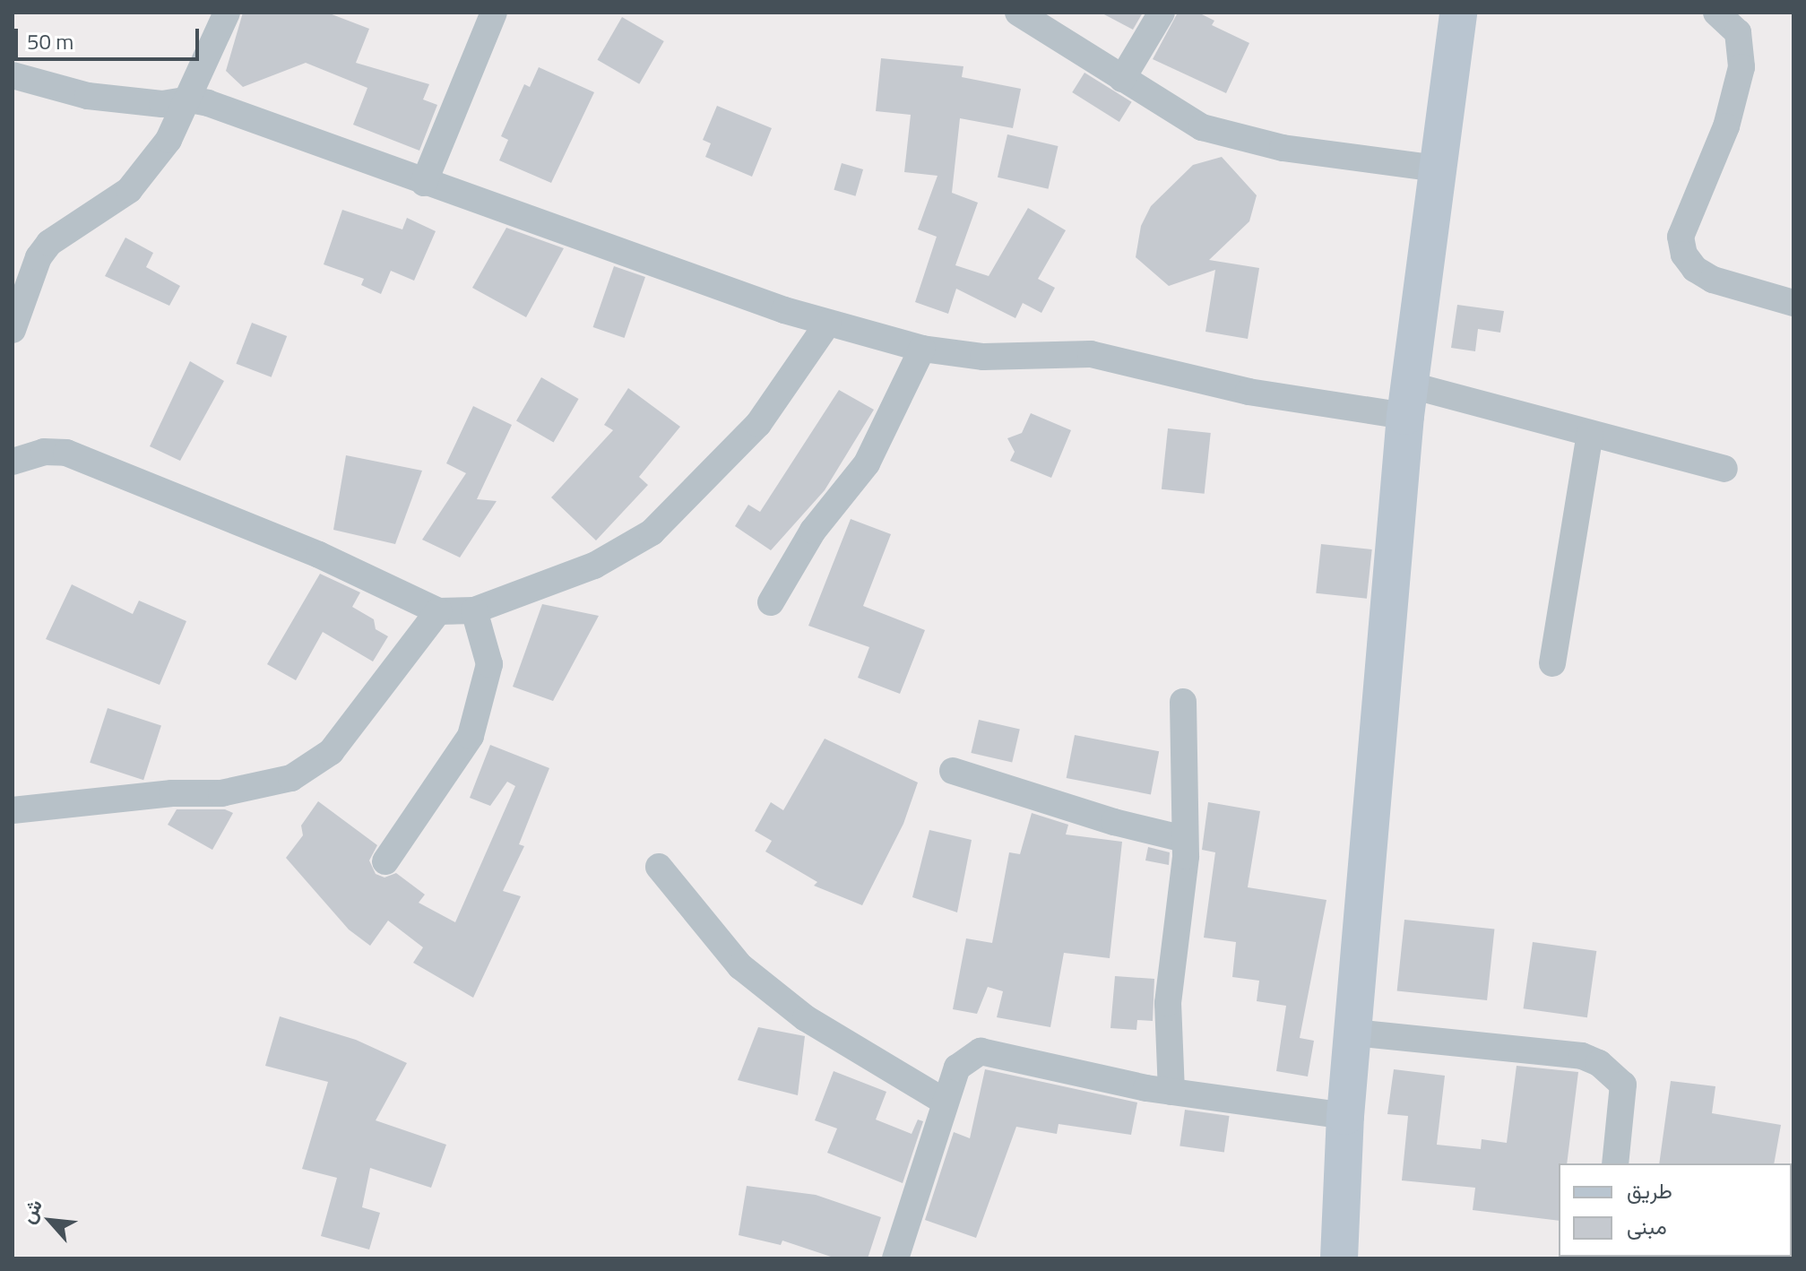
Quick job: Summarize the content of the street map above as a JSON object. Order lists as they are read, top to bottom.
{
  "legend": ["طريق", "مبنى"],
  "scale_bar": "50 m",
  "north": "top left"
}
